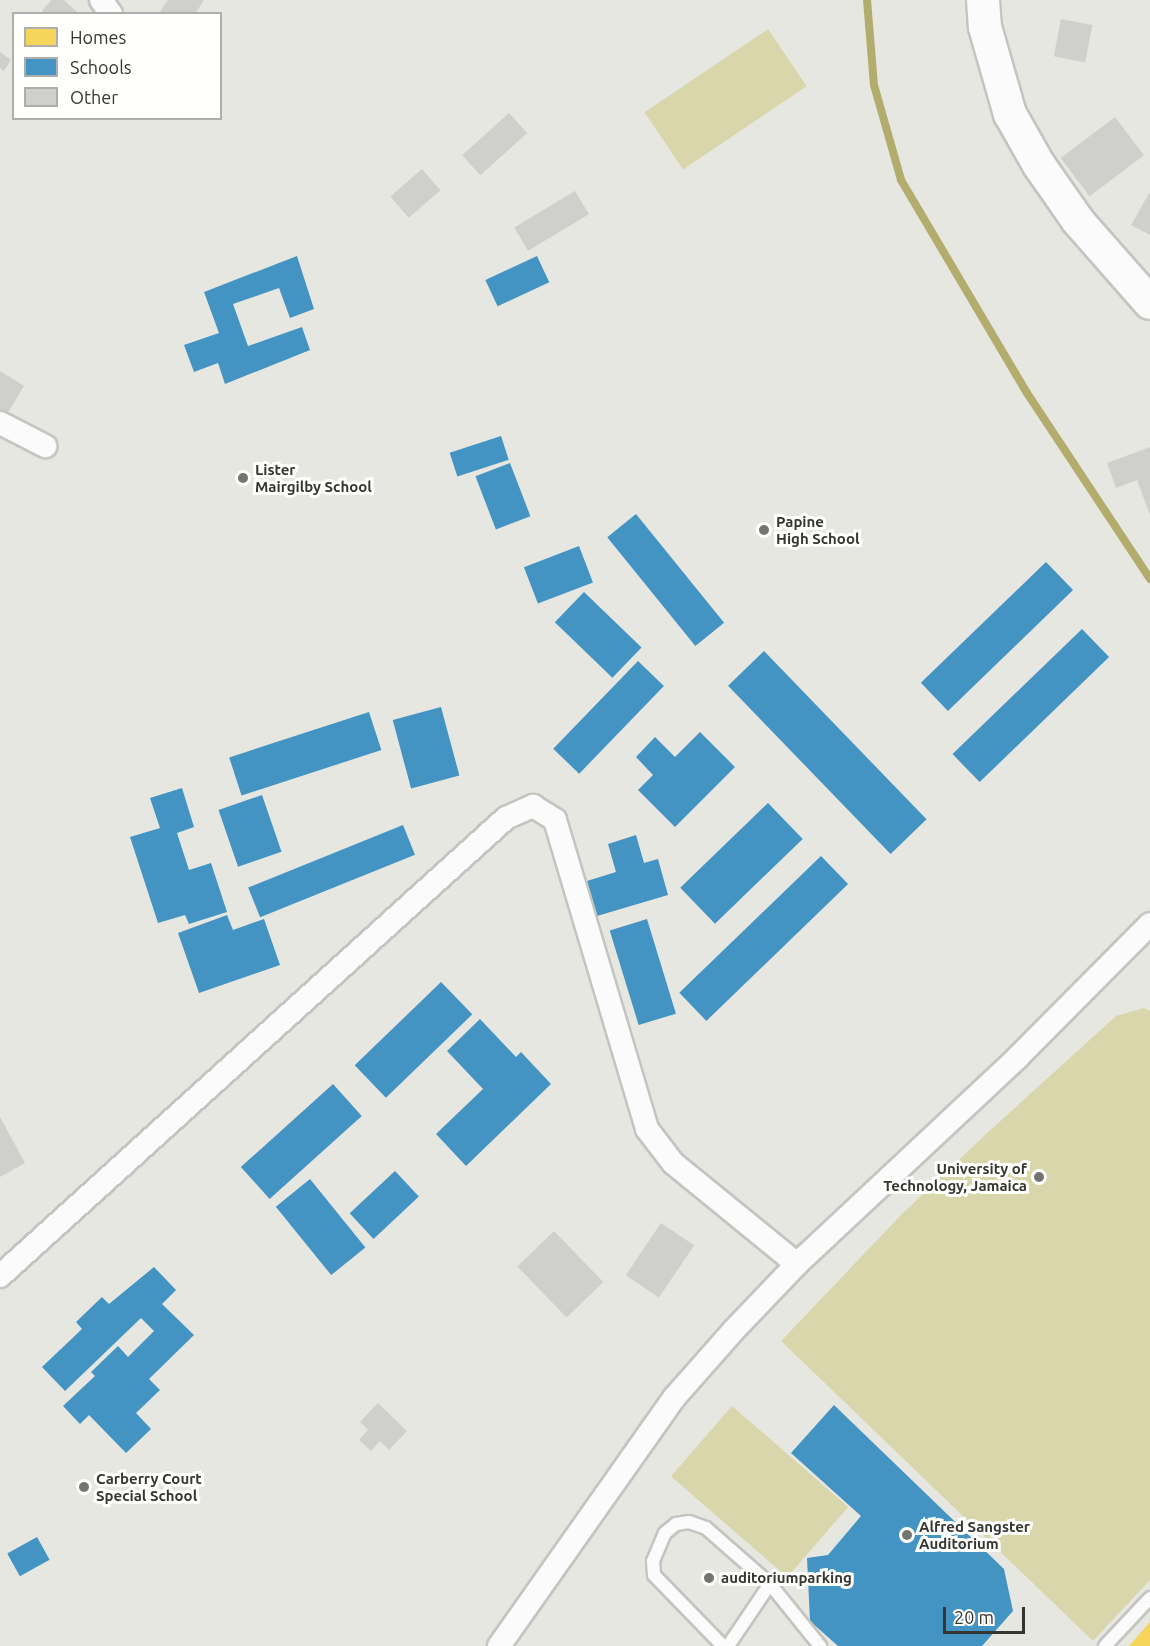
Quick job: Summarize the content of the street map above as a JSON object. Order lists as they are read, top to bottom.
{
  "places": [
    "Lister Mairgilby School",
    "Papine High School",
    "University of Technology, Jamaica",
    "Carberry Court Special School",
    "Alfred Sangster Auditorium",
    "auditoriumparking"
  ],
  "legend": ["Homes", "Schools", "Other"],
  "scale_bar": "20 m"
}
